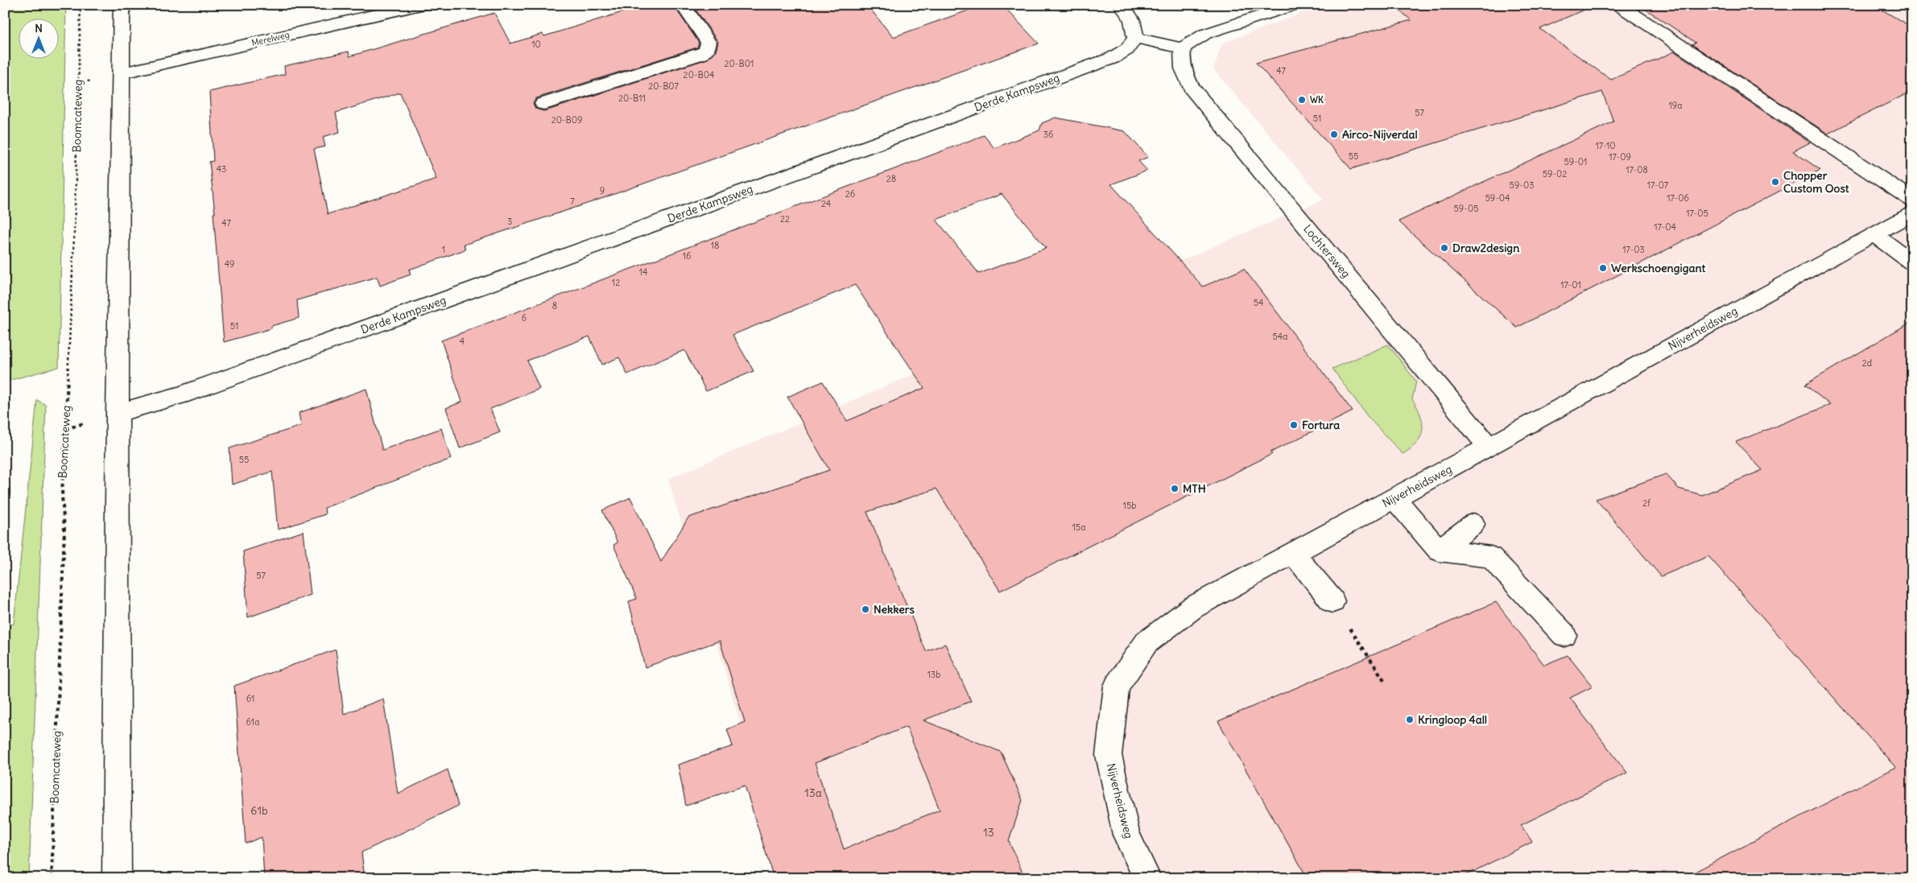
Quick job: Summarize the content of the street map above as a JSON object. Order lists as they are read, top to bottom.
{
  "streets": {
    "street": [
      "Merelweg",
      "Derde Kampsweg",
      "Lochtersweg",
      "Nijverheidsweg"
    ],
    "path": ["Boomcateweg"]
  },
  "crossings": [
    ["Lochtersweg", "Nijverheidsweg"]
  ],
  "places": [
    "WK",
    "Airco-Nijverdal",
    "Chopper Custom Oost",
    "Draw2design",
    "Werkschoengigant",
    "Fortura",
    "MTH",
    "Nekkers",
    "Kringloop 4all"
  ],
  "house_numbers": [
    "10",
    "20-B01",
    "47",
    "20-B04",
    "20-B07",
    "20-B11",
    "19a",
    "57",
    "51",
    "20-B09",
    "36",
    "17-10",
    "55",
    "17-09",
    "59-01",
    "43",
    "17-08",
    "59-02",
    "28",
    "59-03",
    "17-07",
    "9",
    "26",
    "59-04",
    "17-06",
    "7",
    "24",
    "59-05",
    "17-05",
    "22",
    "3",
    "47",
    "17-04",
    "18",
    "1",
    "17-03",
    "16",
    "49",
    "14",
    "12",
    "17-01",
    "54",
    "8",
    "6",
    "51",
    "54a",
    "4",
    "2d",
    "55",
    "2f",
    "15b",
    "15a",
    "57",
    "13b",
    "61",
    "61a",
    "13a",
    "61b",
    "13"
  ],
  "north": "top"
}
